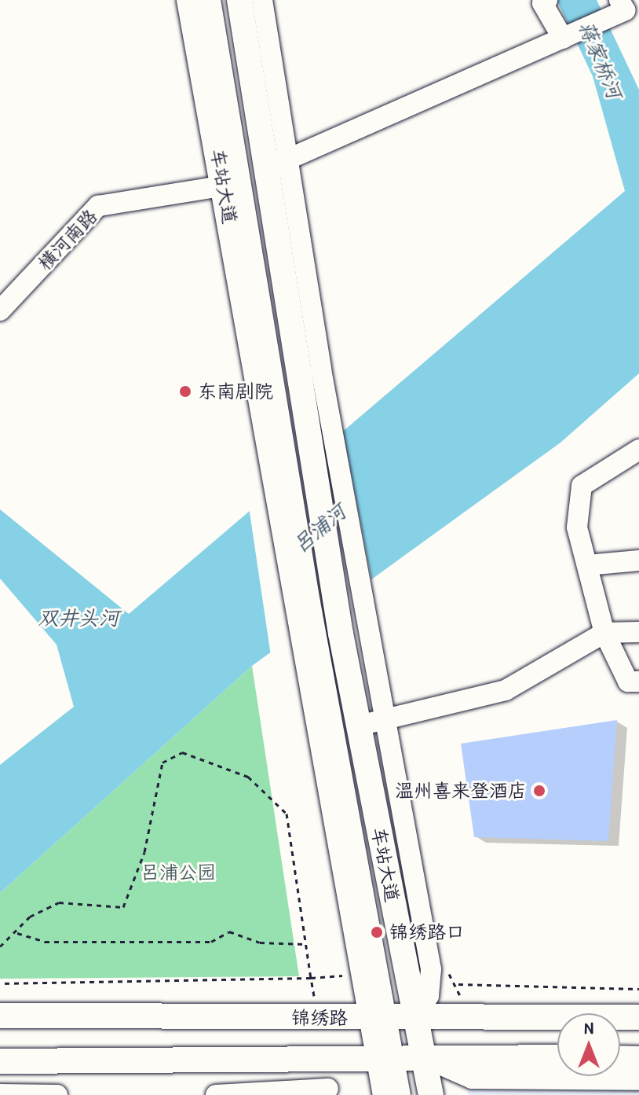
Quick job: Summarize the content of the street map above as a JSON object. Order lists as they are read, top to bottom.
{
  "streets": {
    "main road": ["车站大道", "锦绣路"],
    "street": ["横河南路"]
  },
  "crossings": [
    ["车站大道", "横河南路"],
    ["车站大道", "锦绣路"]
  ],
  "water": ["蒋家桥河", "吕浦河", "双井头河"],
  "parks": ["吕浦公园"],
  "places": ["东南剧院", "温州喜来登酒店", "锦绣路口"],
  "north": "top"
}
